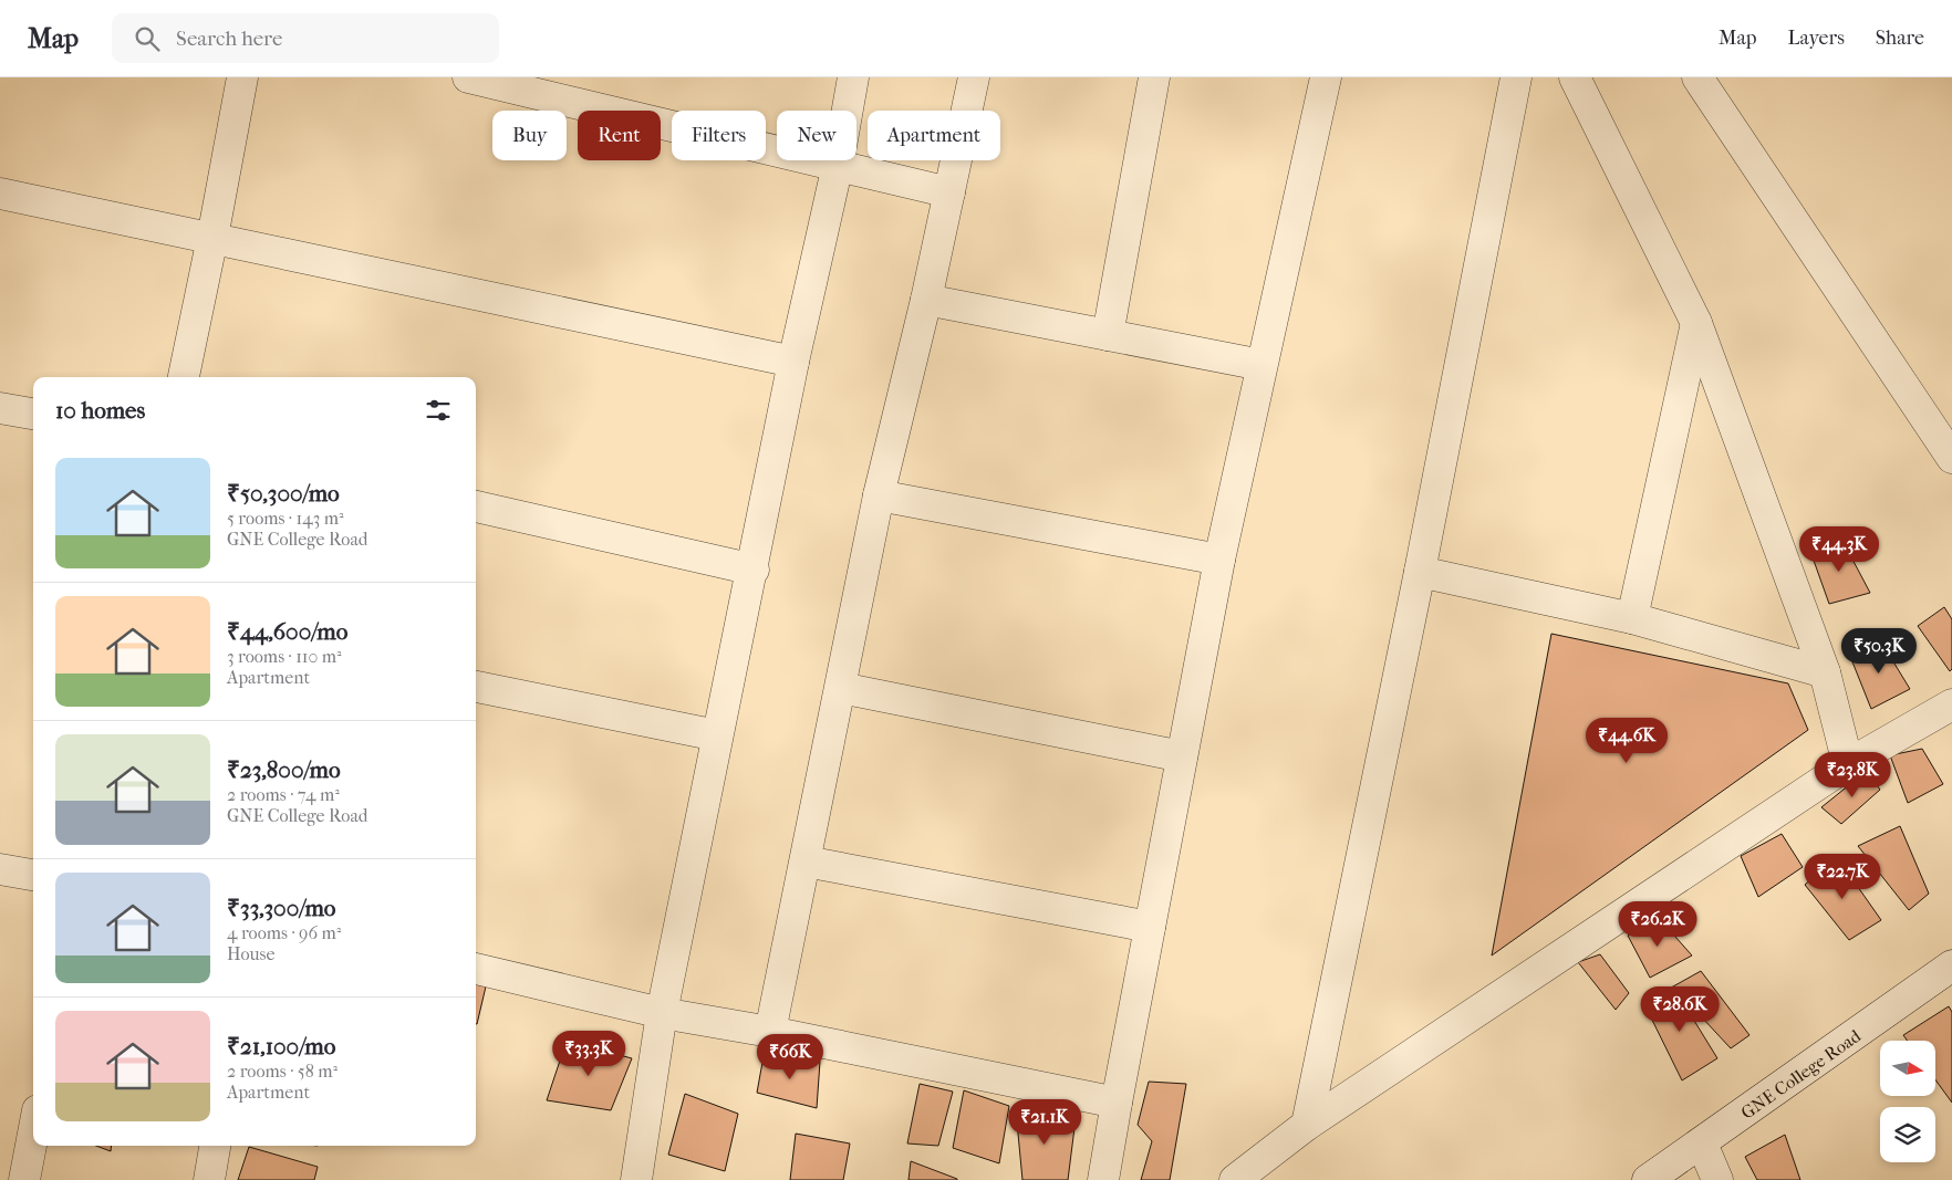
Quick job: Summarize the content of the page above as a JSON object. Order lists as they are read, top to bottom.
{
  "streets": {
    "street": ["GNE College Road"]
  },
  "north": "right",
  "page": {
    "header": "Map",
    "search": "Search here",
    "nav": ["Map", "Layers", "Share"],
    "chip": [
      "Buy",
      "Rent",
      "Filters",
      "New",
      "Apartment"
    ],
    "heading": "10 homes",
    "list": [
      {
        "name": "₹50,300/mo",
        "note": "5 rooms · 143 m² · GNE College Road"
      },
      {
        "name": "₹44,600/mo",
        "note": "3 rooms · 110 m² · Apartment"
      },
      {
        "name": "₹23,800/mo",
        "note": "2 rooms · 74 m² · GNE College Road"
      },
      {
        "name": "₹33,300/mo",
        "note": "4 rooms · 96 m² · House"
      },
      {
        "name": "₹21,100/mo",
        "note": "2 rooms · 58 m² · Apartment"
      }
    ],
    "price": [
      "₹44.3K",
      "₹50.3K",
      "₹44.6K",
      "₹23.8K",
      "₹22.7K",
      "₹26.2K",
      "₹28.6K",
      "₹33.3K",
      "₹66K",
      "₹21.1K"
    ]
  }
}
